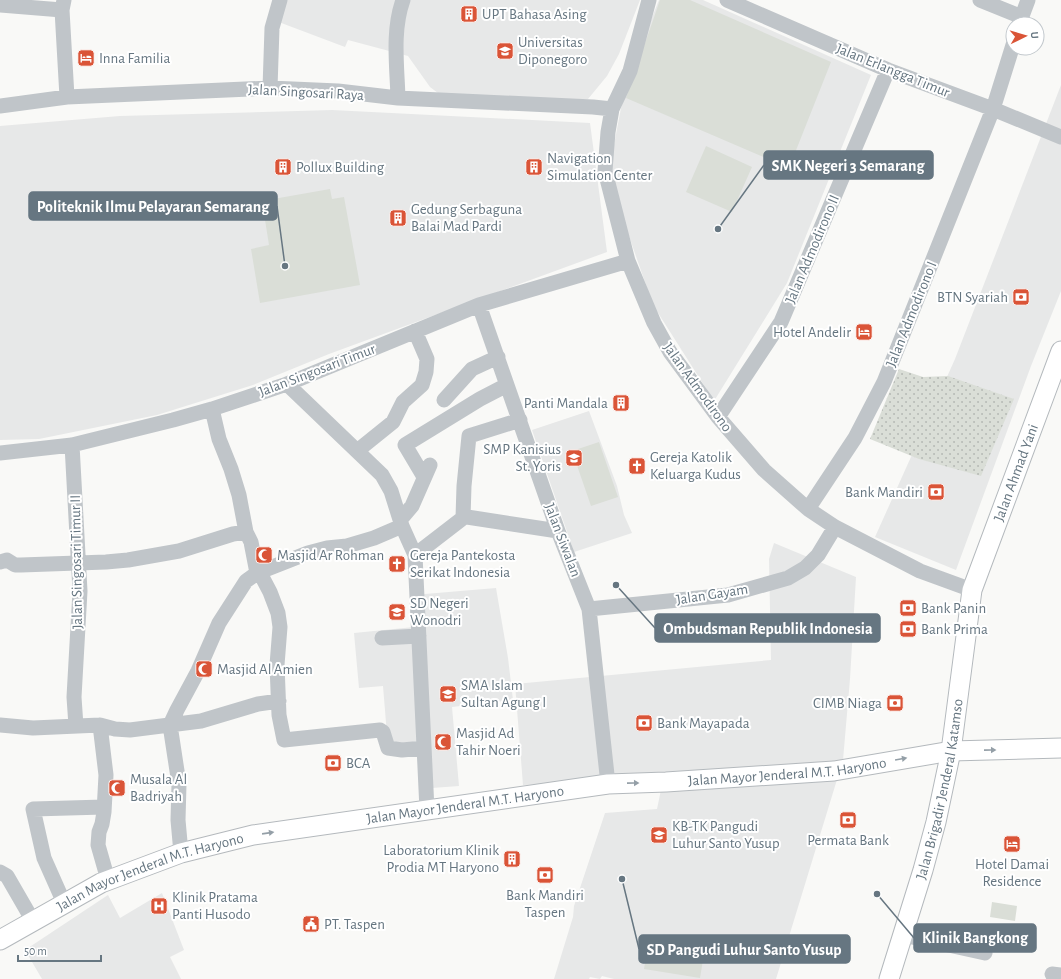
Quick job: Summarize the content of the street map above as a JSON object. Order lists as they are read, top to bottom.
{
  "streets": {
    "main road": ["Jalan Ahmad Yani", "Jalan Mayor Jenderal M.T. Haryono", "Jalan Brigadir Jenderal Katamso"],
    "street": [
      "Jalan Erlangga Timur",
      "Jalan Singosari Raya",
      "Jalan Admodirono II",
      "Jalan Admodirono I",
      "Jalan Singosari Timur",
      "Jalan Admodirono",
      "Jalan Siwalan",
      "Jalan Singosari Timur II",
      "Jalan Gayam"
    ]
  },
  "crossings": [
    ["Jalan Erlangga Timur", "Jalan Admodirono II"],
    ["Jalan Erlangga Timur", "Jalan Admodirono I"],
    ["Jalan Singosari Raya", "Jalan Admodirono"],
    ["Jalan Admodirono II", "Jalan Admodirono"],
    ["Jalan Admodirono I", "Jalan Admodirono"],
    ["Jalan Singosari Timur", "Jalan Admodirono"],
    ["Jalan Singosari Timur", "Jalan Siwalan"],
    ["Jalan Singosari Timur", "Jalan Singosari Timur II"],
    ["Jalan Admodirono", "Jalan Ahmad Yani"],
    ["Jalan Admodirono", "Jalan Gayam"],
    ["Jalan Admodirono", "Jalan Brigadir Jenderal Katamso"],
    ["Jalan Ahmad Yani", "Jalan Brigadir Jenderal Katamso"],
    ["Jalan Siwalan", "Jalan Gayam"],
    ["Jalan Siwalan", "Jalan Mayor Jenderal M.T. Haryono"],
    ["Jalan Mayor Jenderal M.T. Haryono", "Jalan Brigadir Jenderal Katamso"]
  ],
  "one_way": ["Jalan Mayor Jenderal M.T. Haryono"],
  "places": {
    "building": [
      "UPT Bahasa Asing",
      "Pollux Building",
      "Navigation Simulation Center",
      "Gedung Serbaguna Balai Mad Pardi",
      "Panti Mandala",
      "Laboratorium Klinik Prodia MT Haryono"
    ],
    "school or university": [
      "Universitas Diponegoro",
      "SMP Kanisius St. Yoris",
      "SD Negeri Wonodri",
      "SMA Islam Sultan Agung I",
      "KB-TK Pangudi Luhur Santo Yusup"
    ],
    "hotel": ["Inna Familia", "Hotel Andelir", "Hotel Damai Residence"],
    "other": [
      "SMK Negeri 3 Semarang",
      "Politeknik Ilmu Pelayaran Semarang",
      "Ombudsman Republik Indonesia",
      "SD Pangudi Luhur Santo Yusup",
      "Klinik Bangkong"
    ],
    "bank": [
      "BTN Syariah",
      "Bank Mandiri",
      "Bank Panin",
      "Bank Prima",
      "CIMB Niaga",
      "Bank Mayapada",
      "BCA",
      "Permata Bank",
      "Bank Mandiri Taspen"
    ],
    "church": ["Gereja Katolik Keluarga Kudus", "Gereja Pantekosta Serikat Indonesia"],
    "mosque": [
      "Masjid Ar Rohman",
      "Masjid Al Amien",
      "Masjid Ad Tahir Noeri",
      "Musala Al Badriyah"
    ],
    "hospital": ["Klinik Pratama Panti Husodo"],
    "public building": ["PT. Taspen"]
  },
  "scale_bar": "50 m",
  "north": "right"
}
